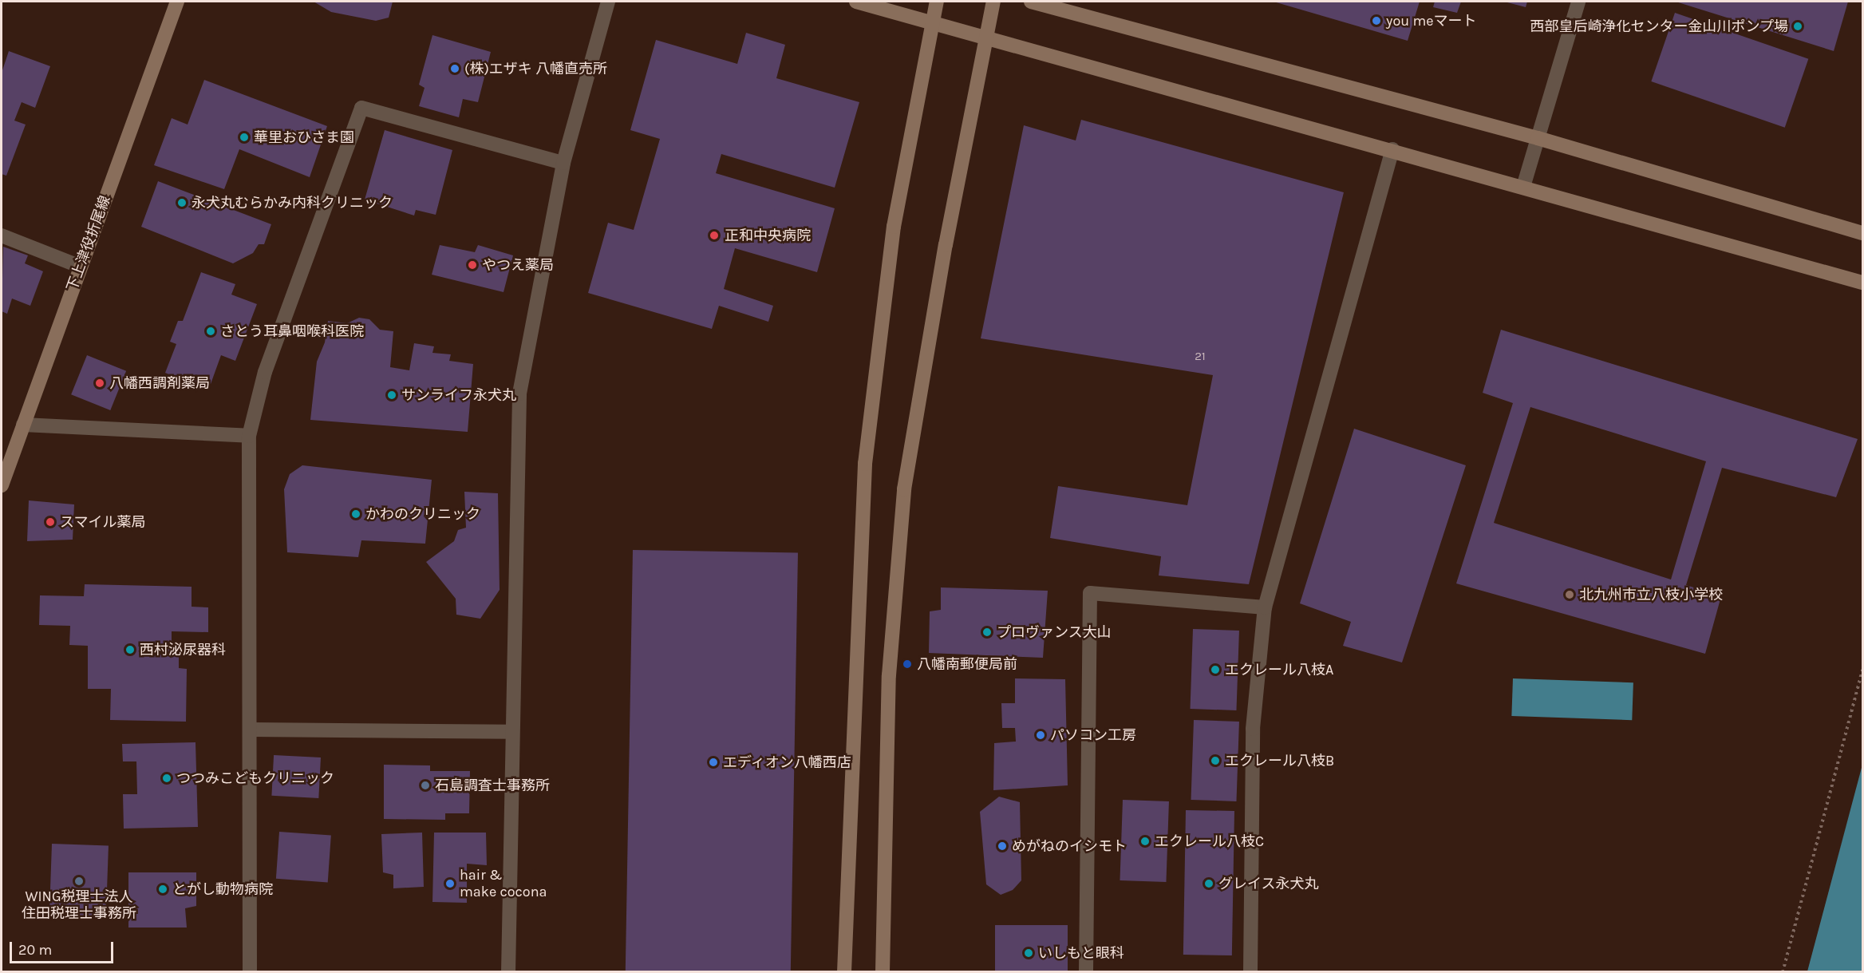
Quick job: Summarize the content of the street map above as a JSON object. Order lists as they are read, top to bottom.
{
  "streets": {
    "street": ["下上津役折尾線"]
  },
  "places": [
    "you meマート",
    "西部皇后崎浄化センター金山川ポンプ場",
    "(株)エザキ 八幡直売所",
    "華里おひさま園",
    "永犬丸むらかみ内科クリニック",
    "正和中央病院",
    "やつえ薬局",
    "さとう耳鼻咽喉科医院",
    "八幡西調剤薬局",
    "サンライフ永犬丸",
    "かわのクリニック",
    "スマイル薬局",
    "北九州市立八枝小学校",
    "プロヴァンス大山",
    "西村泌尿器科",
    "八幡南郵便局前",
    "エクレール八枝A",
    "パソコン工房",
    "エクレール八枝B",
    "エディオン八幡西店",
    "つつみこどもクリニック",
    "石島調査士事務所",
    "エクレール八枝C",
    "めがねのイシモト",
    "WING税理士法人 住田税理士事務所",
    "hair & make cocona",
    "グレイス永犬丸",
    "とがし動物病院",
    "いしもと眼科"
  ],
  "house_numbers": ["21"],
  "scale_bar": "20 m"
}
